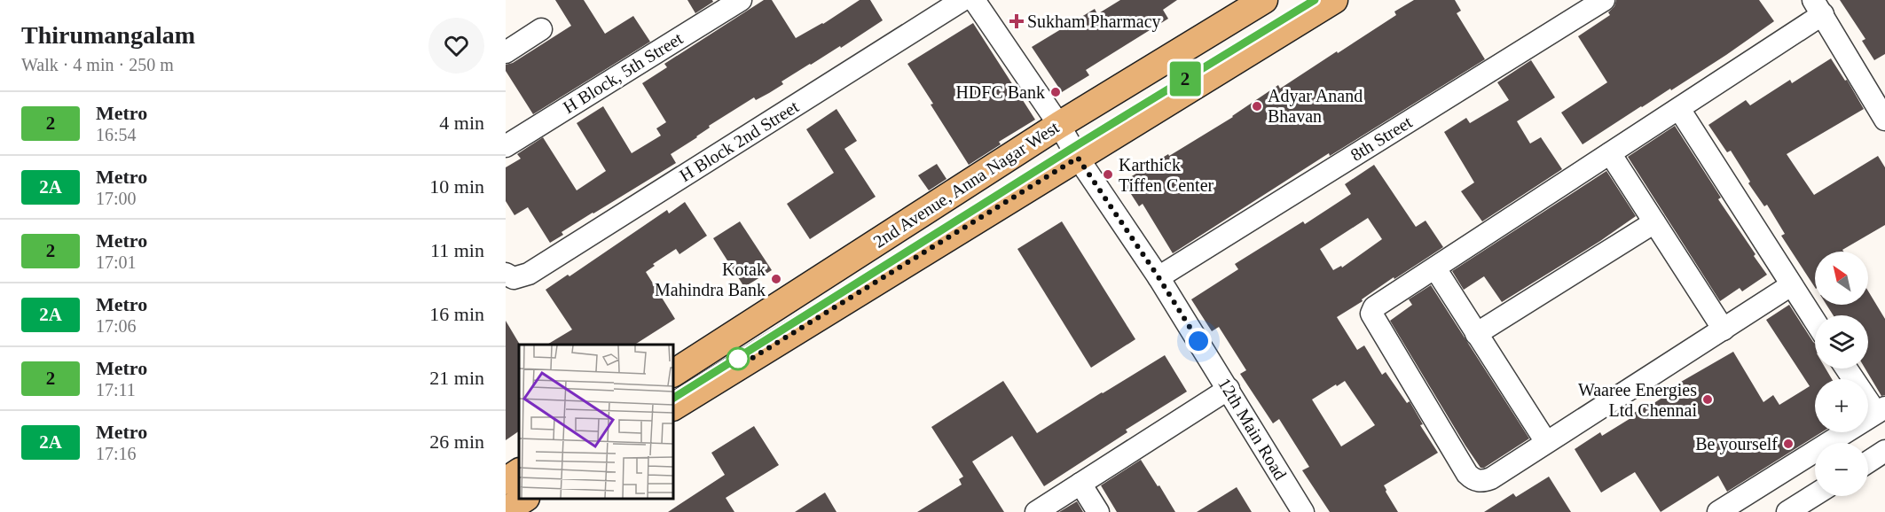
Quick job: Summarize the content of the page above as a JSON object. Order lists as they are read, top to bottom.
{
  "streets": {
    "main road": ["2nd Avenue, Anna Nagar West"],
    "street": [
      "H Block, 5th Street",
      "8th Street",
      "H Block 2nd Street",
      "12th Main Road"
    ]
  },
  "crossings": [
    ["8th Street", "12th Main Road"],
    ["2nd Avenue, Anna Nagar West", "12th Main Road"]
  ],
  "places": {
    "health": ["Sukham Pharmacy"],
    "other": [
      "HDFC Bank",
      "Adyar Anand Bhavan",
      "Karthick Tiffen Center",
      "Kotak Mahindra Bank",
      "Waaree Energies Ltd Chennai",
      "Be yourself"
    ]
  },
  "lines": ["metro line 2"],
  "north": "top left",
  "page": {
    "heading": ["Thirumangalam", "Walk · 4 min · 250 m"],
    "on_map": "2",
    "list": [
      {
        "mark": "2",
        "name": "Metro",
        "note": "16:54",
        "value": "4 min"
      },
      {
        "mark": "2A",
        "name": "Metro",
        "note": "17:00",
        "value": "10 min"
      },
      {
        "mark": "2",
        "name": "Metro",
        "note": "17:01",
        "value": "11 min"
      },
      {
        "mark": "2A",
        "name": "Metro",
        "note": "17:06",
        "value": "16 min"
      },
      {
        "mark": "2",
        "name": "Metro",
        "note": "17:11",
        "value": "21 min"
      },
      {
        "mark": "2A",
        "name": "Metro",
        "note": "17:16",
        "value": "26 min"
      }
    ],
    "map_buttons": ["+", "−"]
  }
}
